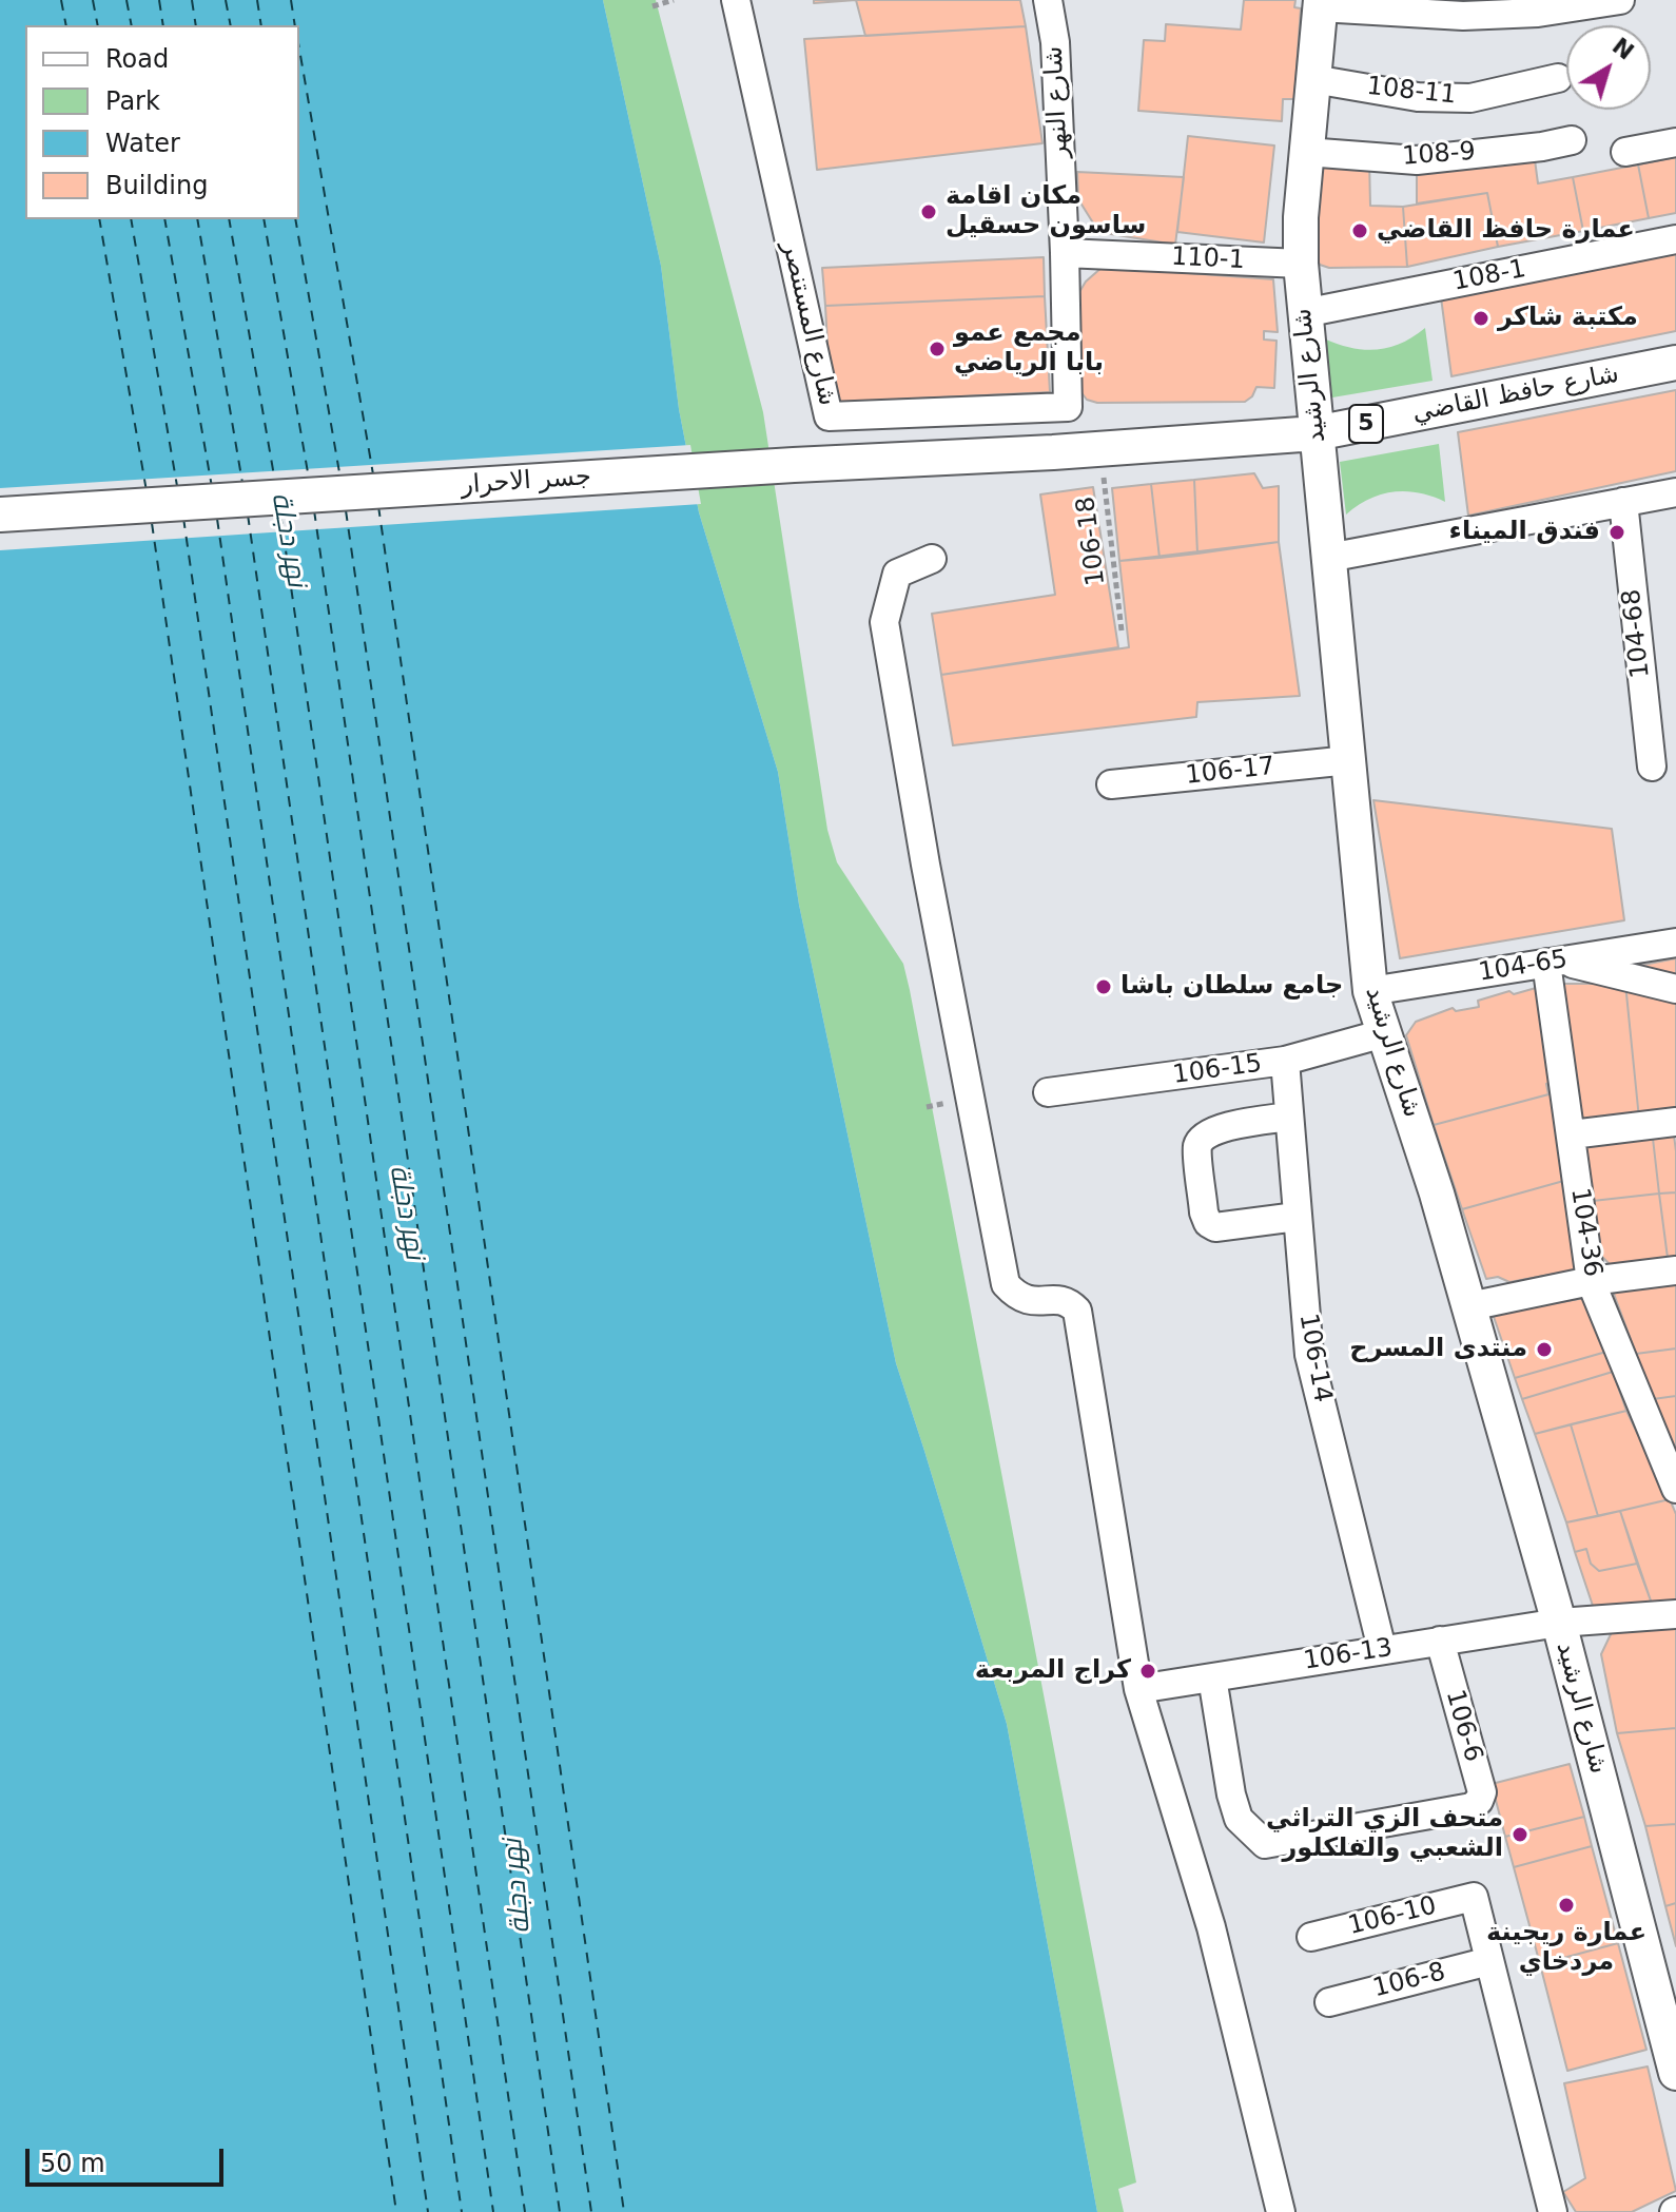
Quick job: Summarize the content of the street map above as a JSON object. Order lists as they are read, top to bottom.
{
  "streets": {
    "main road": [
      "شارع الرشيد",
      "شارع حافظ القاضي",
      "5",
      "جسر الاحرار"
    ],
    "street": [
      "108-11",
      "شارع النهر",
      "108-9",
      "110-1",
      "108-1",
      "شارع المستنصر",
      "104-68",
      "106-17",
      "104-65",
      "106-15",
      "104-36",
      "106-14",
      "106-13",
      "106-6",
      "106-10",
      "106-8"
    ],
    "path": ["106-18"]
  },
  "crossings": [
    ["108-11", "شارع الرشيد"],
    ["شارع النهر", "110-1"],
    ["شارع النهر", "شارع المستنصر"],
    ["108-9", "شارع الرشيد"],
    ["110-1", "شارع الرشيد"],
    ["108-1", "شارع الرشيد"],
    ["شارع الرشيد", "شارع حافظ القاضي"],
    ["شارع الرشيد", "106-17"],
    ["شارع الرشيد", "104-65"],
    ["شارع الرشيد", "106-15"],
    ["شارع الرشيد", "106-13"],
    ["شارع حافظ القاضي", "جسر الاحرار"],
    ["شارع حافظ القاضي", "106-18"],
    ["104-65", "104-36"],
    ["106-15", "106-14"],
    ["106-14", "106-13"],
    ["106-13", "106-6"],
    ["106-10", "106-8"]
  ],
  "water": ["نهر دجلة"],
  "places": [
    "مكان اقامة ساسون حسقيل",
    "عمارة حافظ القاضي",
    "مكتبة شاكر",
    "مجمع عمو بابا الرياضي",
    "فندق الميناء",
    "جامع سلطان باشا",
    "منتدى المسرح",
    "كراج المربعة",
    "متحف الزي التراثي الشعبي والفلكلور",
    "عمارة ريجينة مردخاي"
  ],
  "legend": [
    "Road",
    "Park",
    "Water",
    "Building"
  ],
  "scale_bar": "50 m",
  "north": "top right"
}
